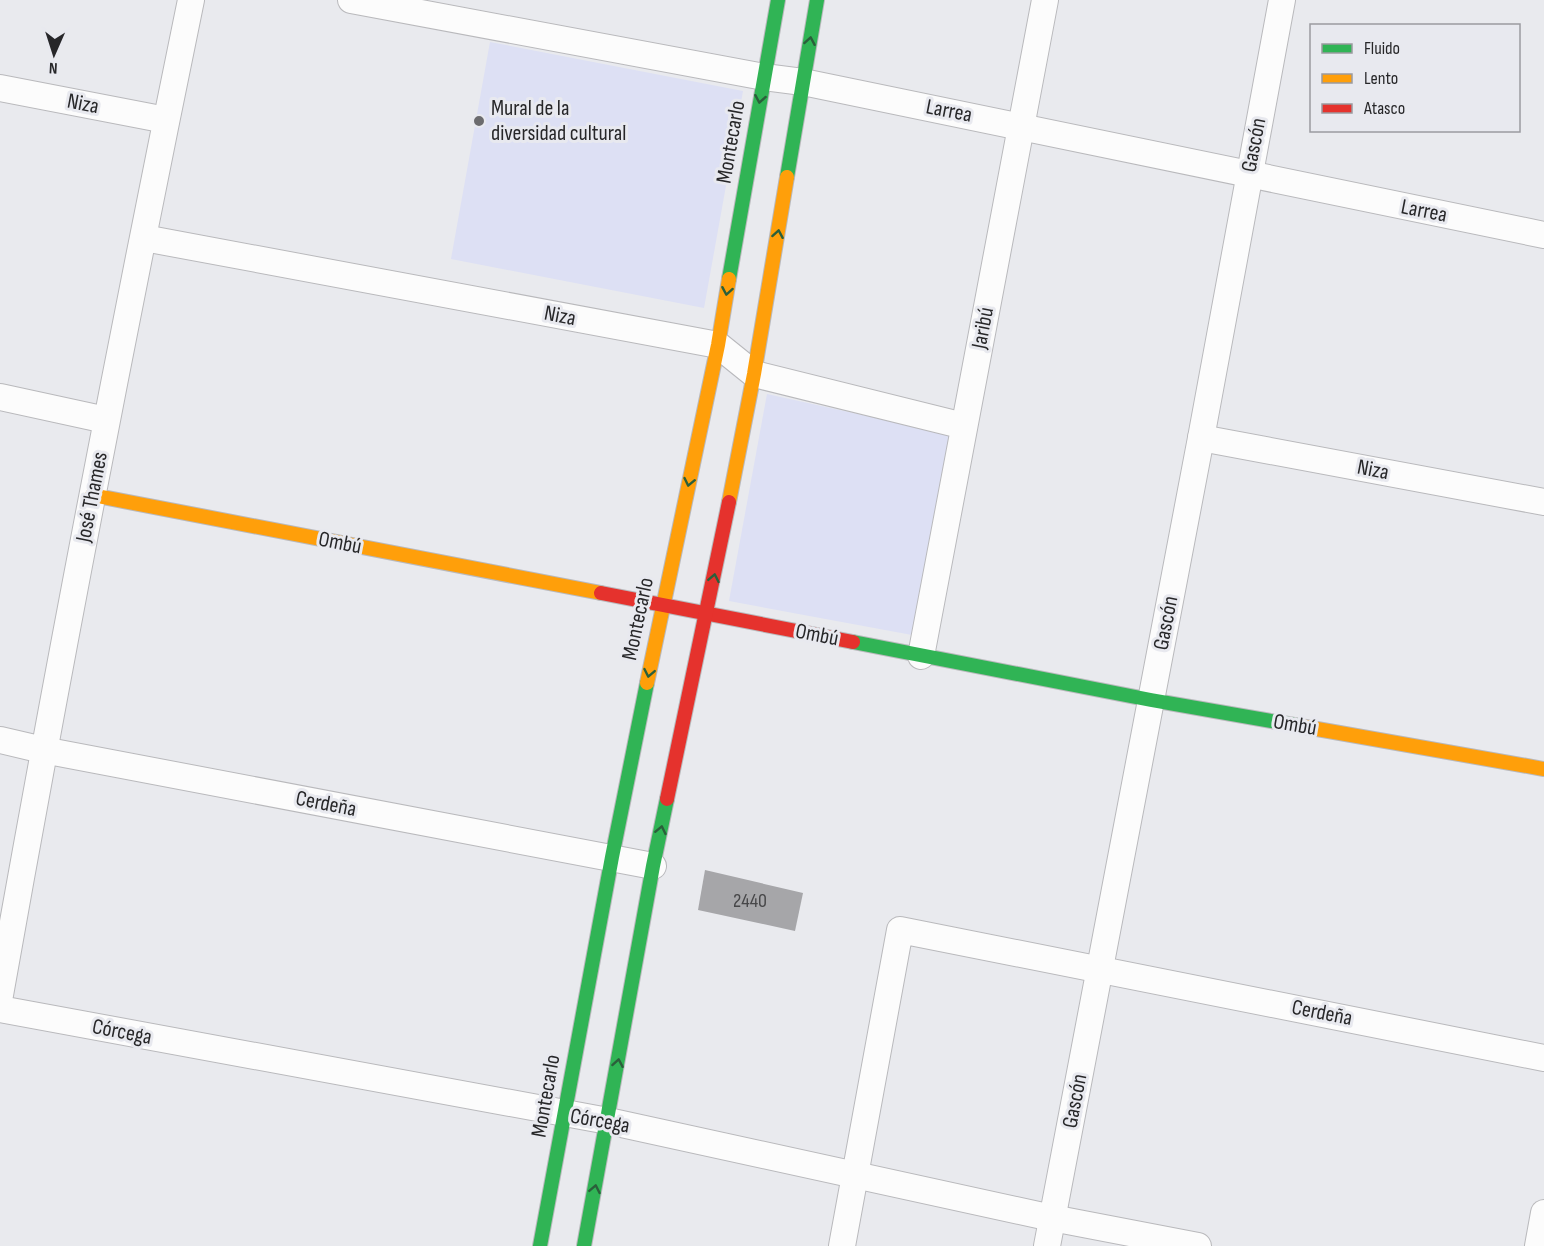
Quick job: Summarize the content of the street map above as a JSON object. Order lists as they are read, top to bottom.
{
  "streets": {
    "main road": ["Montecarlo", "Ombú"],
    "street": [
      "Niza",
      "Larrea",
      "Gascón",
      "Jaribú",
      "José Thames",
      "Cerdeña",
      "Córcega"
    ]
  },
  "crossings": [
    ["Niza", "Montecarlo"],
    ["Niza", "Gascón"],
    ["Niza", "Jaribú"],
    ["Niza", "José Thames"],
    ["Larrea", "Montecarlo"],
    ["Larrea", "Gascón"],
    ["Larrea", "Jaribú"],
    ["Montecarlo", "Ombú"],
    ["Montecarlo", "Cerdeña"],
    ["Montecarlo", "Córcega"],
    ["Gascón", "Ombú"],
    ["Gascón", "Cerdeña"],
    ["Gascón", "Córcega"],
    ["Jaribú", "Ombú"],
    ["José Thames", "Ombú"],
    ["José Thames", "Cerdeña"],
    ["Cerdeña", "Córcega"]
  ],
  "places": ["Mural de la diversidad cultural"],
  "house_numbers": ["2440"],
  "legend": ["Fluido", "Lento", "Atasco"],
  "north": "bottom"
}
